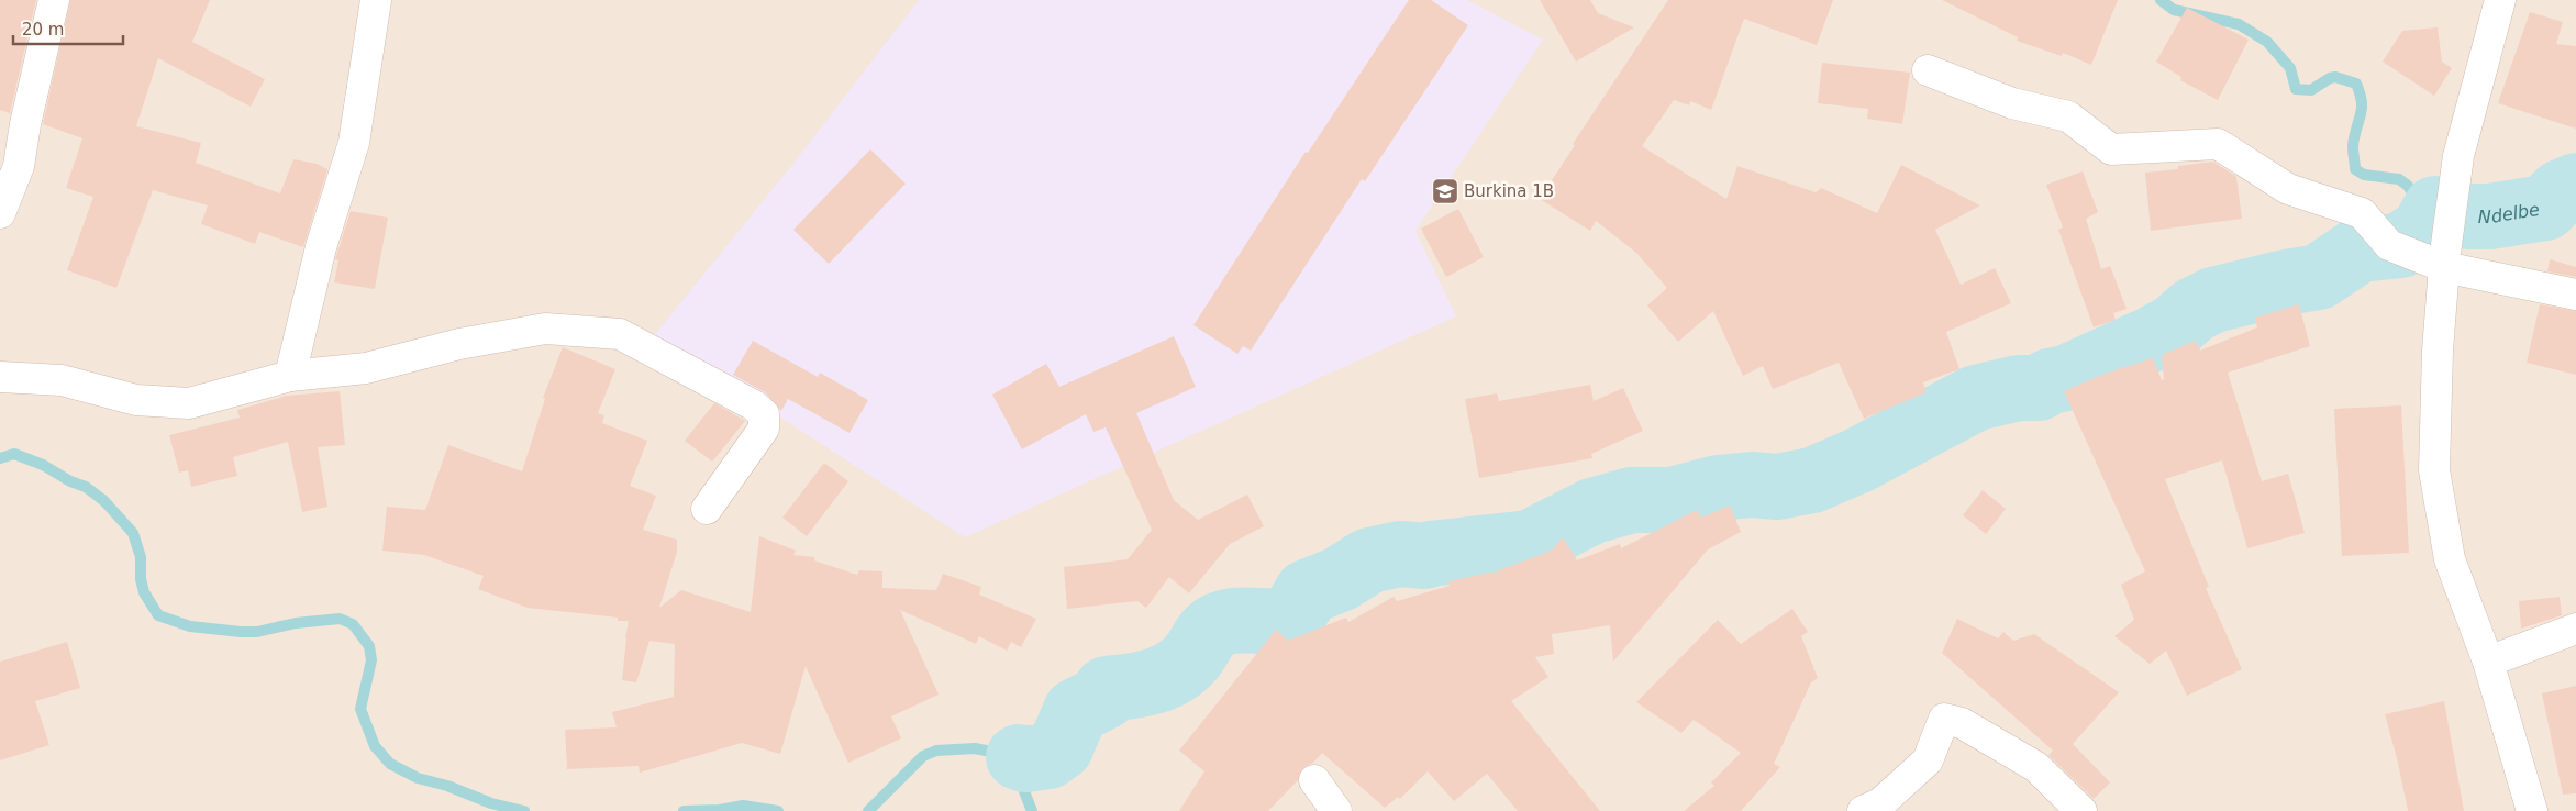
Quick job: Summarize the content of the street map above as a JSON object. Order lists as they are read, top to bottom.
{
  "water": ["Ndelbe"],
  "places": {
    "school or university": ["Burkina 1B"]
  },
  "scale_bar": "20 m"
}
